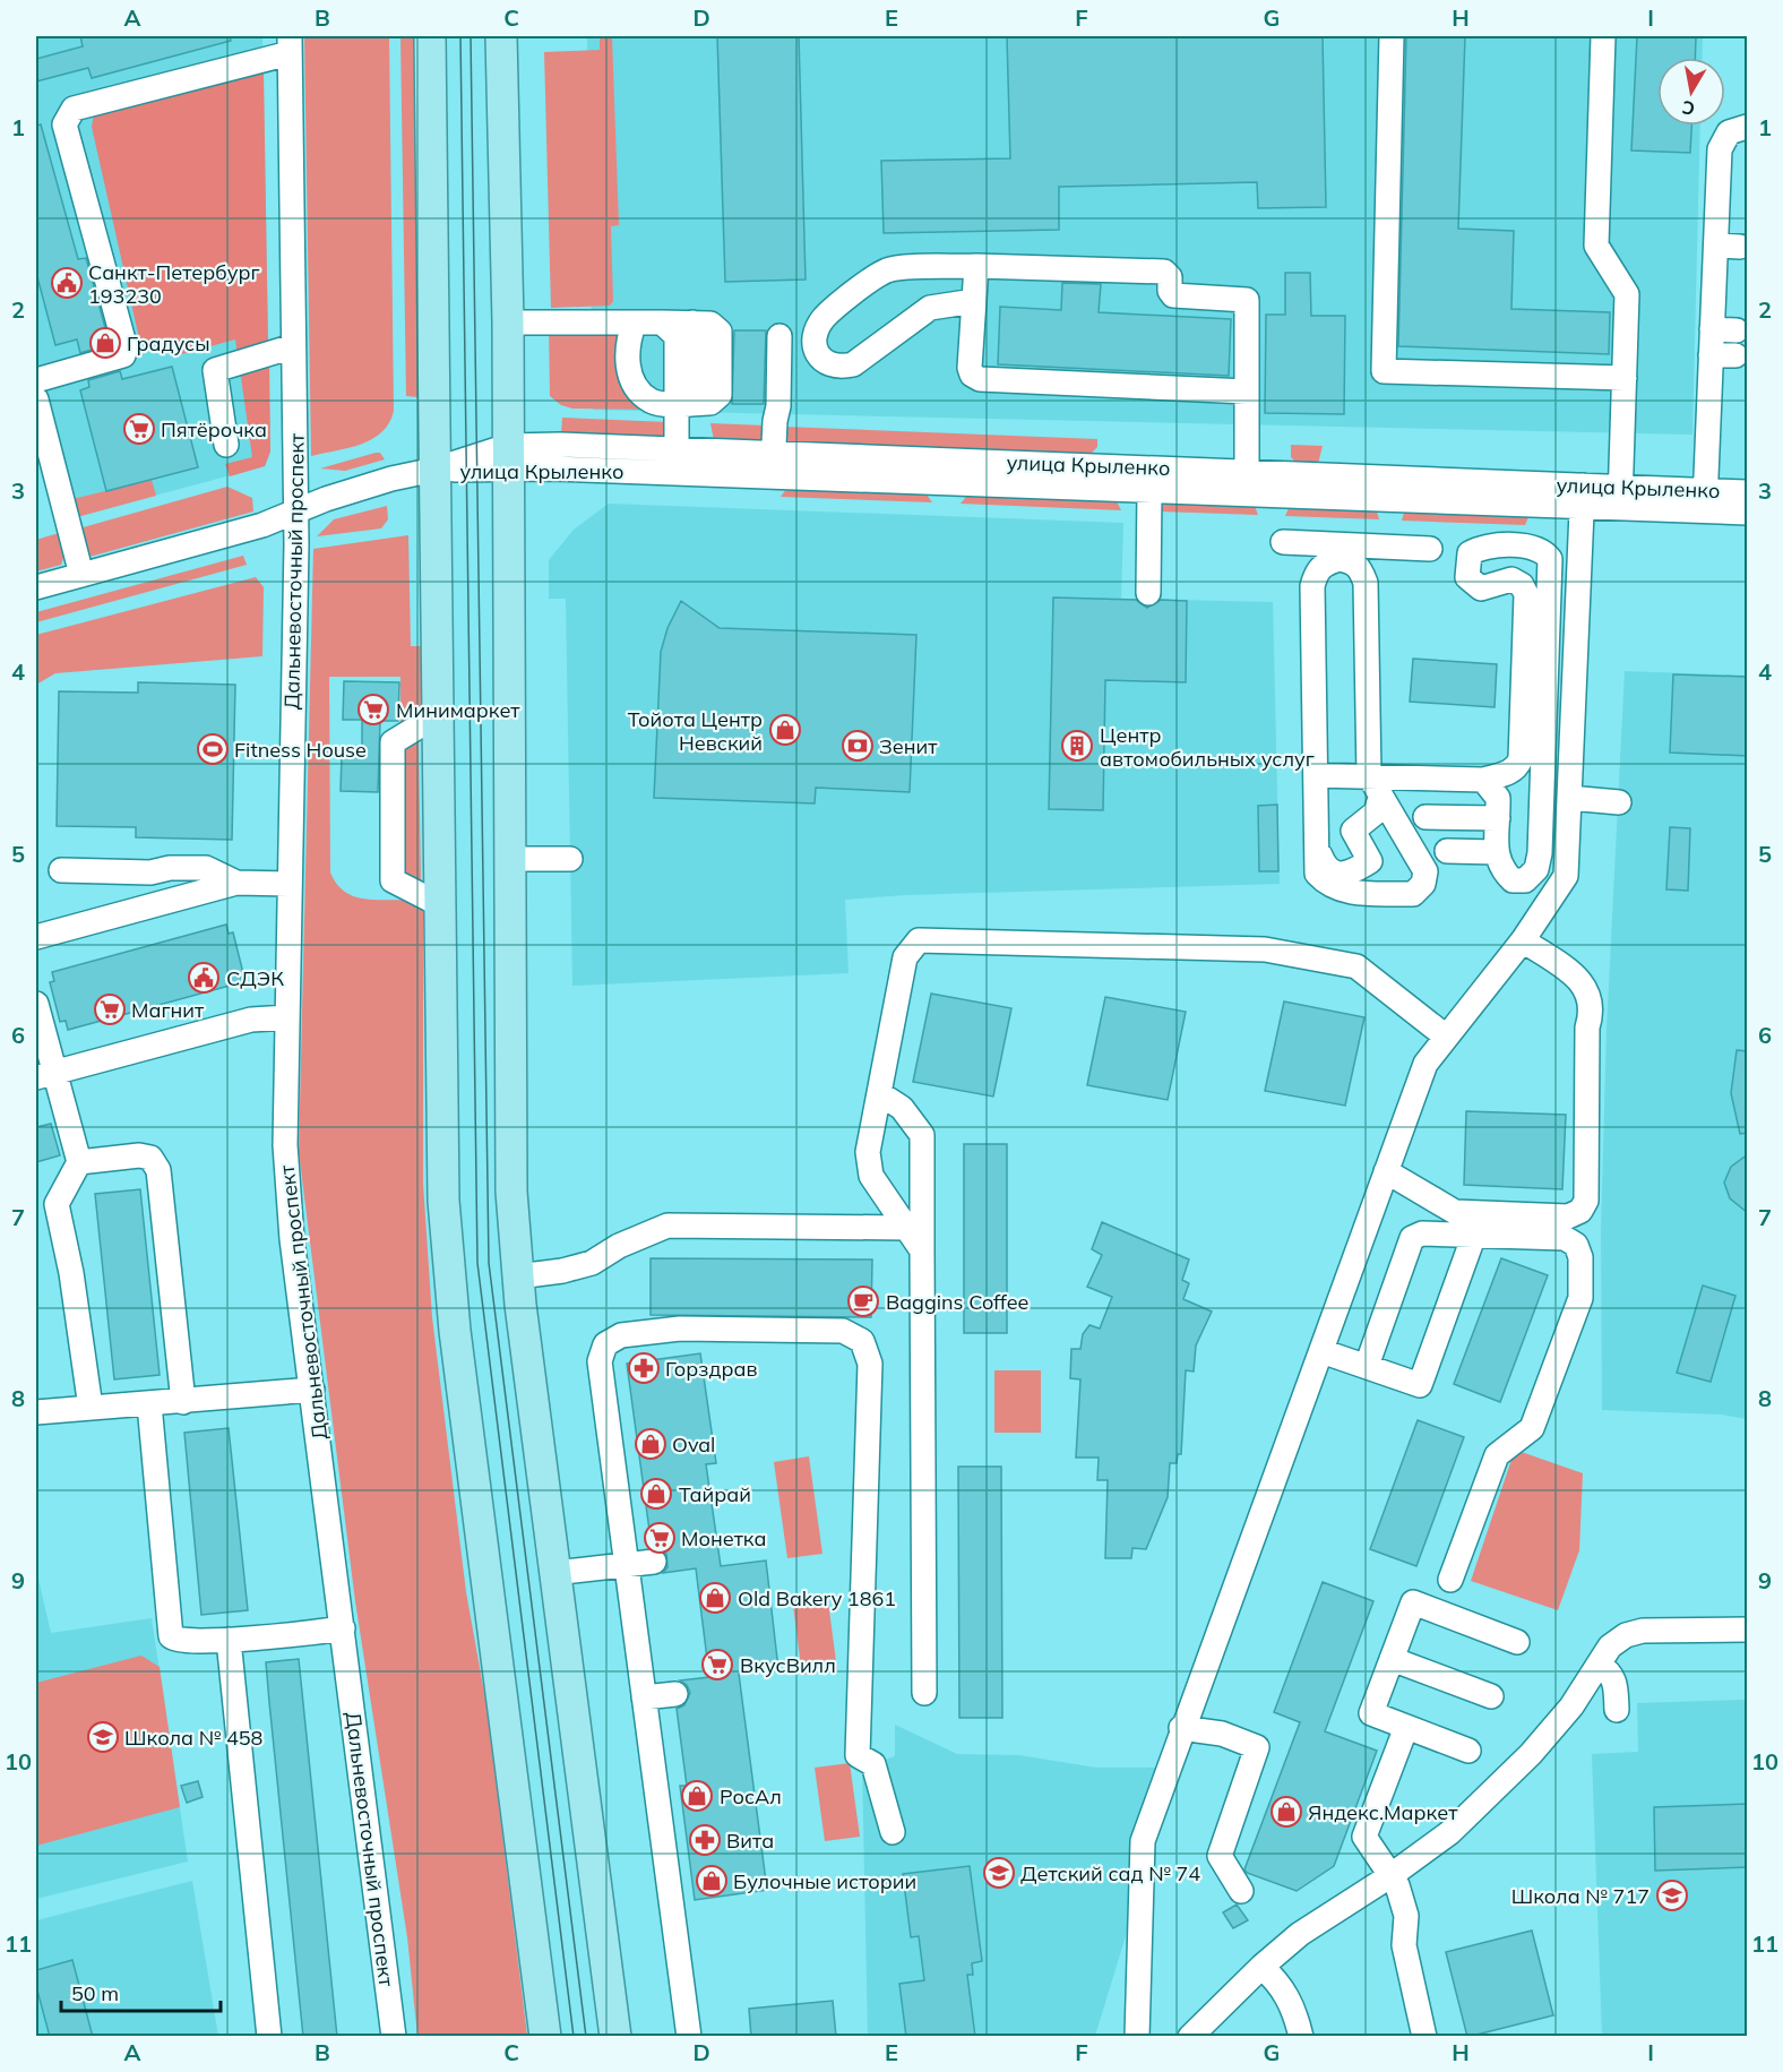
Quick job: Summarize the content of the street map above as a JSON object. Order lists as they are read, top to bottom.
{
  "streets": {
    "street": ["улица Крыленко", "Дальневосточный проспект"]
  },
  "crossings": [
    ["улица Крыленко", "Дальневосточный проспект"]
  ],
  "places": {
    "public building": ["Санкт-Петербург 193230", "СДЭК"],
    "shop": [
      "Градусы",
      "Тойота Центр Невский",
      "Oval",
      "Тайрай",
      "Old Bakery 1861",
      "РосАл",
      "Яндекс.Маркет",
      "Булочные истории"
    ],
    "supermarket": [
      "Пятёрочка",
      "Минимаркет",
      "Магнит",
      "Монетка",
      "ВкусВилл"
    ],
    "bank": ["Зенит"],
    "building": ["Центр автомобильных услуг"],
    "sports": ["Fitness House"],
    "cafe": ["Baggins Coffee"],
    "pharmacy": ["Горздрав", "Вита"],
    "school or university": ["Школа № 458", "Детский сад № 74", "Школа № 717"]
  },
  "scale_bar": "50 m",
  "north": "bottom",
  "grid": {
    "columns": [
      "A",
      "B",
      "C",
      "D",
      "E",
      "F",
      "G",
      "H",
      "I"
    ],
    "rows": [
      "1",
      "2",
      "3",
      "4",
      "5",
      "6",
      "7",
      "8",
      "9",
      "10",
      "11"
    ]
  }
}
